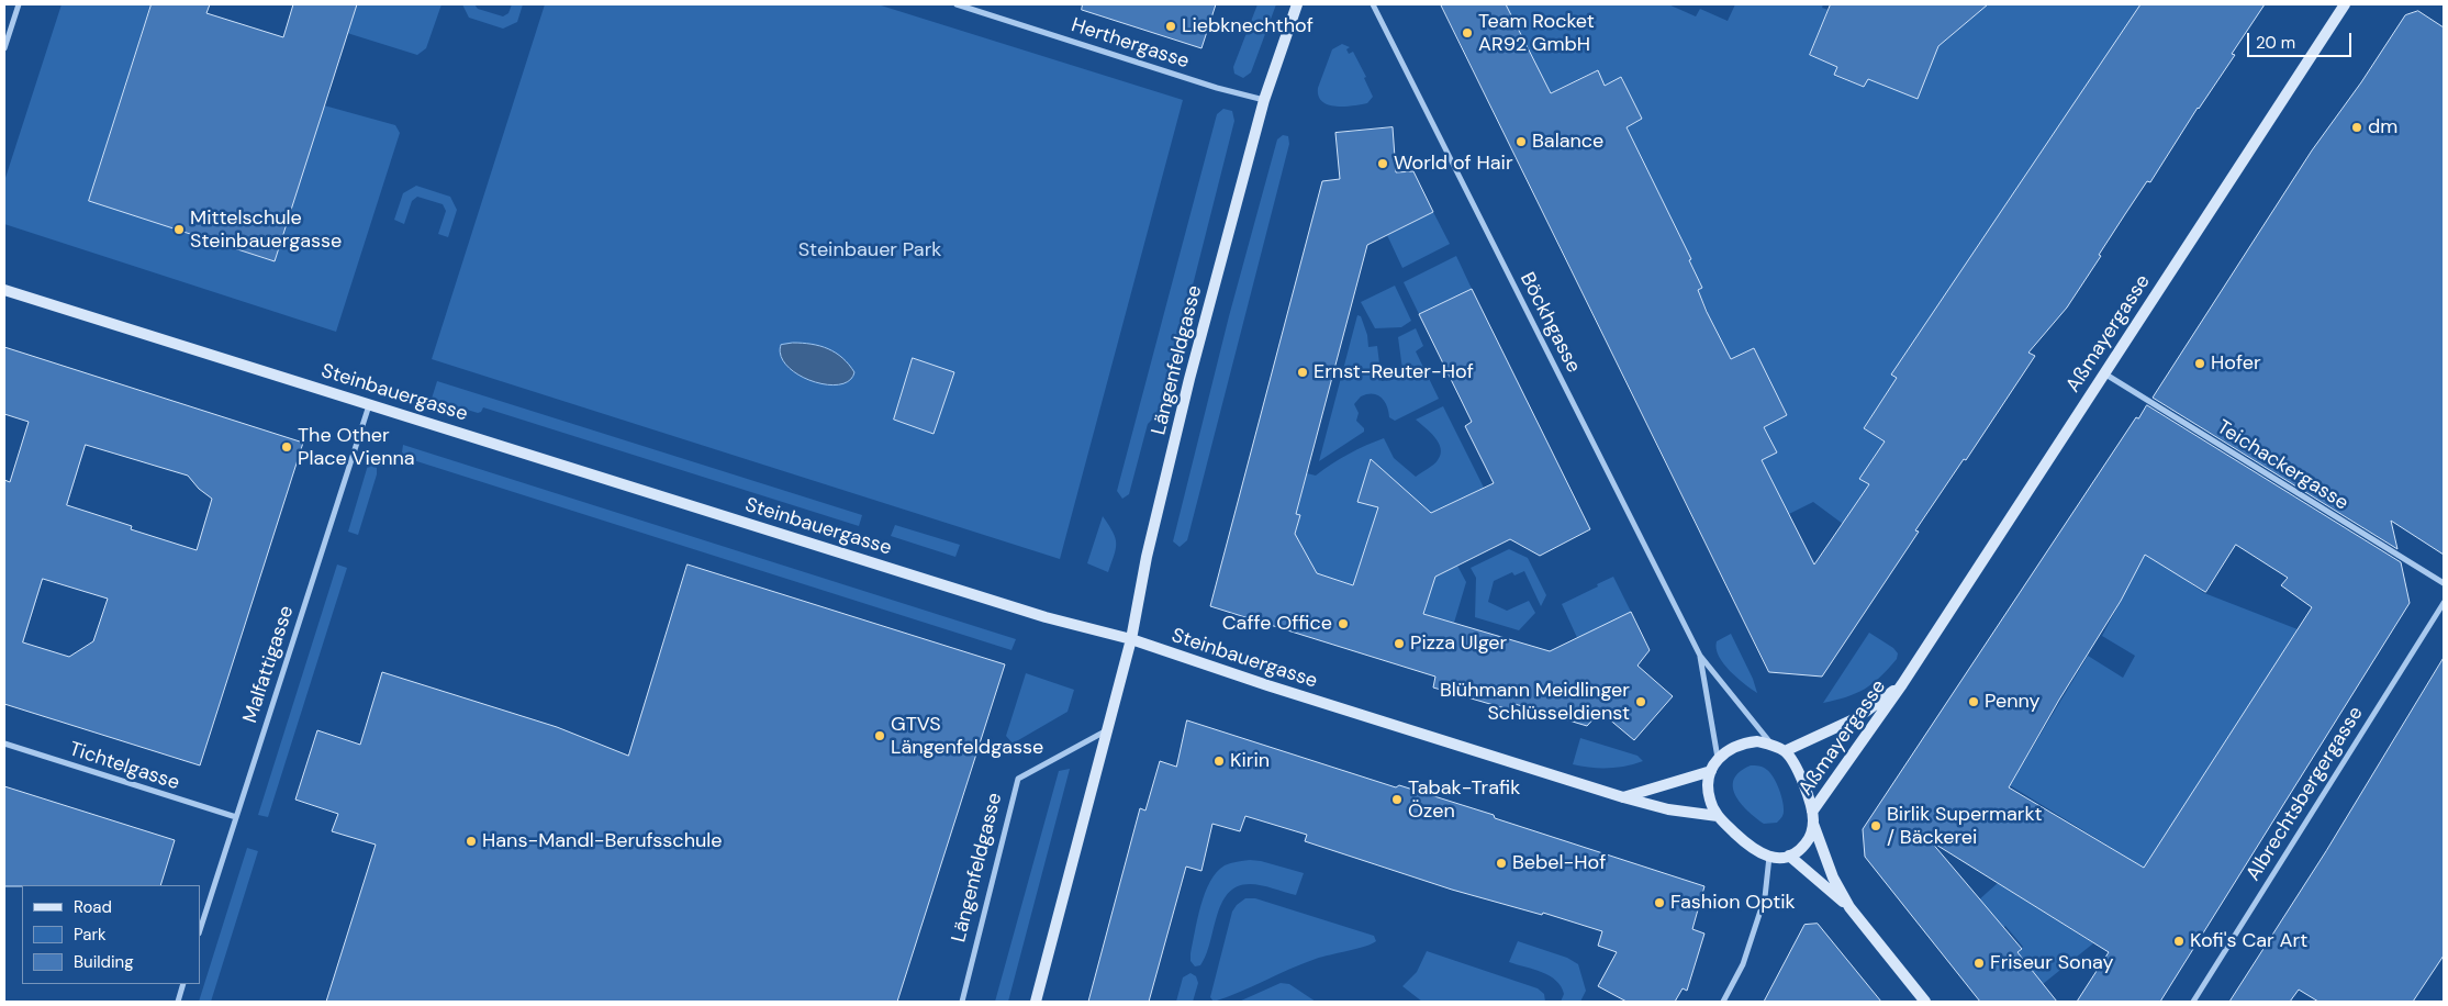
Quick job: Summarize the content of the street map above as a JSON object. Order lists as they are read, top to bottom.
{
  "streets": {
    "street": [
      "Herthergasse",
      "Böckhgasse",
      "Aßmayergasse",
      "Längenfeldgasse",
      "Steinbauergasse",
      "Teichackergasse",
      "Malfattigasse",
      "Tichtelgasse",
      "Albrechtsbergergasse"
    ]
  },
  "crossings": [
    ["Herthergasse", "Längenfeldgasse"],
    ["Böckhgasse", "Aßmayergasse"],
    ["Böckhgasse", "Steinbauergasse"],
    ["Aßmayergasse", "Steinbauergasse"],
    ["Aßmayergasse", "Teichackergasse"],
    ["Längenfeldgasse", "Steinbauergasse"],
    ["Steinbauergasse", "Malfattigasse"],
    ["Malfattigasse", "Tichtelgasse"]
  ],
  "parks": ["Steinbauer Park"],
  "places": [
    "Liebknechthof",
    "Team Rocket AR92 GmbH",
    "dm",
    "Balance",
    "World of Hair",
    "Mittelschule Steinbauergasse",
    "Hofer",
    "Ernst-Reuter-Hof",
    "The Other Place Vienna",
    "Caffe Office",
    "Pizza Ulger",
    "Blühmann Meidlinger Schlüsseldienst",
    "Penny",
    "GTVS Längenfeldgasse",
    "Kirin",
    "Tabak-Trafik Özen",
    "Birlik Supermarkt / Bäckerei",
    "Hans-Mandl-Berufsschule",
    "Bebel-Hof",
    "Fashion Optik",
    "Kofi's Car Art",
    "Friseur Sonay"
  ],
  "legend": ["Road", "Park", "Building"],
  "scale_bar": "20 m"
}
